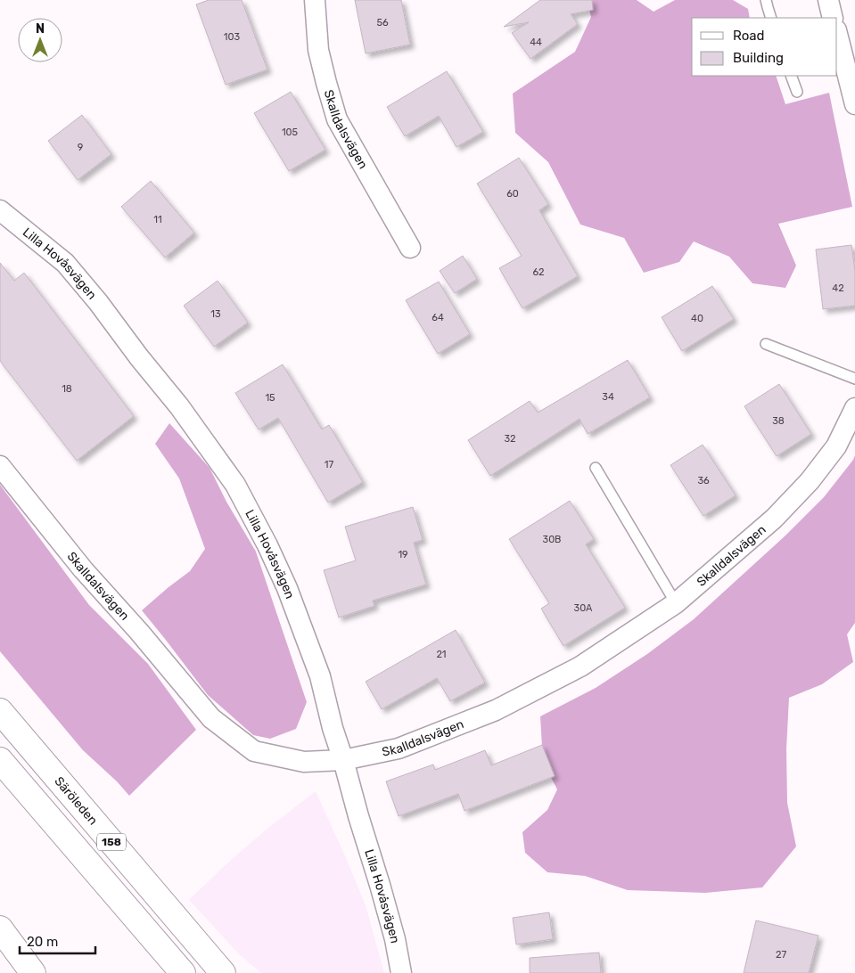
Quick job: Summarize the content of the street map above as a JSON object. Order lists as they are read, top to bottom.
{
  "streets": {
    "main road": ["Säröleden", "158"],
    "street": ["Skalldalsvägen", "Lilla Hovåsvägen"]
  },
  "crossings": [
    ["Skalldalsvägen", "Lilla Hovåsvägen"]
  ],
  "house_numbers": [
    "56",
    "103",
    "44",
    "105",
    "9",
    "60",
    "11",
    "62",
    "42",
    "13",
    "64",
    "40",
    "18",
    "34",
    "15",
    "38",
    "32",
    "17",
    "36",
    "30B",
    "19",
    "30A",
    "21",
    "27"
  ],
  "legend": ["Road", "Building"],
  "scale_bar": "20 m",
  "north": "top"
}
